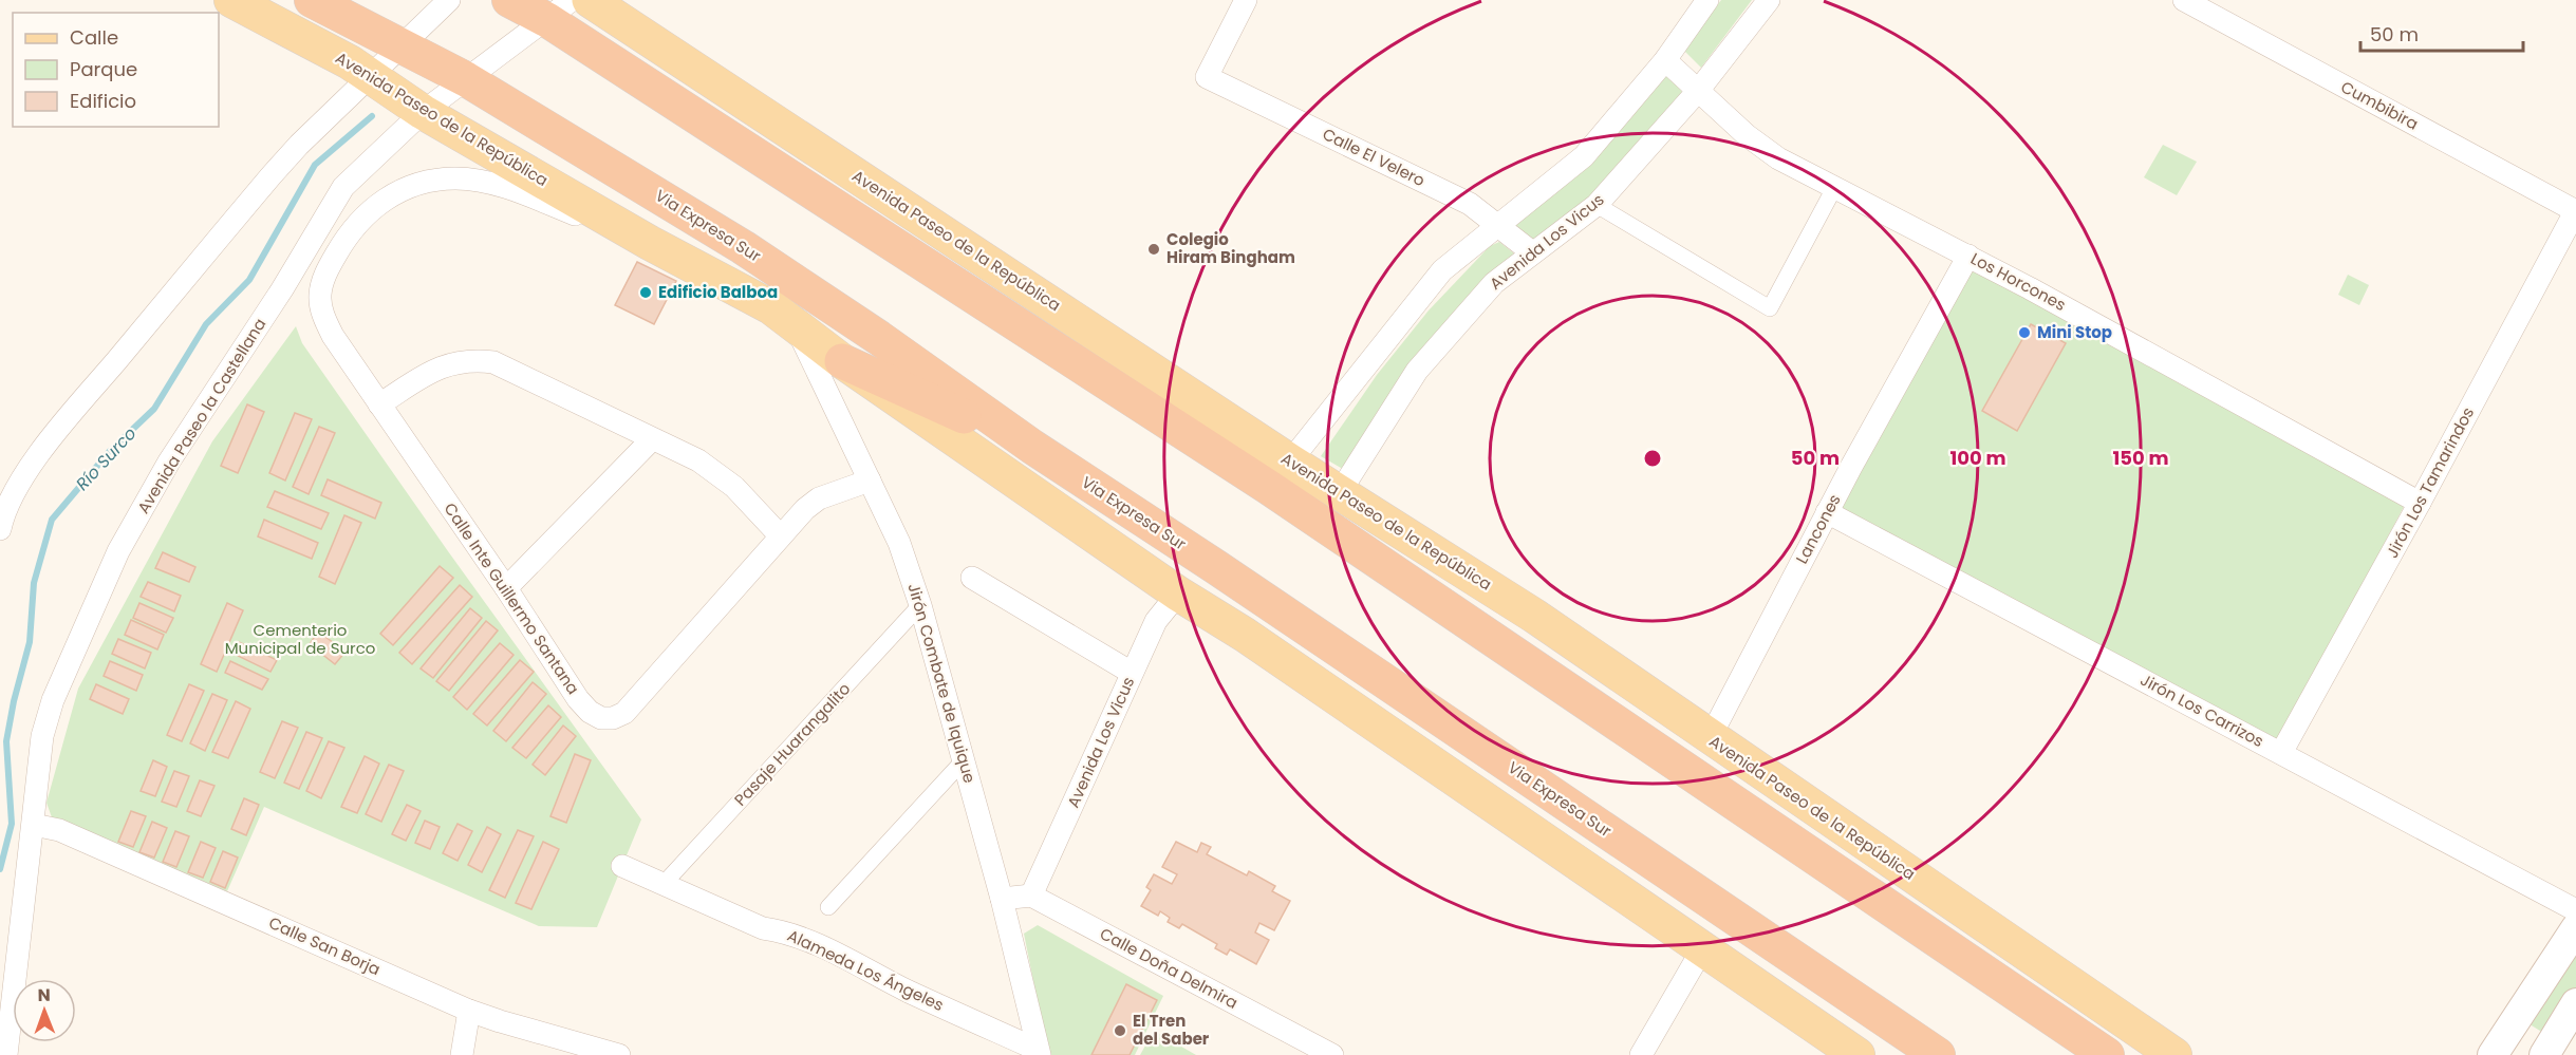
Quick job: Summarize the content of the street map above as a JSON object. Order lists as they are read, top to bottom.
{
  "streets": {
    "highway": ["Via Expresa Sur"],
    "main road": ["Avenida Paseo de la República"],
    "street": [
      "Cumbibira",
      "Calle El Velero",
      "Avenida Los Vicus",
      "Los Horcones",
      "Avenida Paseo la Castellana",
      "Jirón Los Tamarindos",
      "Lancones",
      "Calle Inte Guillermo Santana",
      "Jirón Combate de Iquique",
      "Jirón Los Carrizos",
      "Pasaje Huarangalito",
      "Calle San Borja",
      "Calle Doña Delmira",
      "Alameda Los Ángeles"
    ]
  },
  "crossings": [
    ["Cumbibira", "Jirón Los Tamarindos"],
    ["Avenida Paseo de la República", "Avenida Los Vicus"],
    ["Avenida Paseo de la República", "Avenida Paseo la Castellana"],
    ["Avenida Paseo de la República", "Lancones"],
    ["Avenida Paseo de la República", "Calle Inte Guillermo Santana"],
    ["Avenida Paseo de la República", "Jirón Combate de Iquique"],
    ["Calle El Velero", "Avenida Los Vicus"],
    ["Via Expresa Sur", "Avenida Paseo la Castellana"],
    ["Avenida Los Vicus", "Los Horcones"],
    ["Avenida Los Vicus", "Calle Doña Delmira"],
    ["Los Horcones", "Jirón Los Tamarindos"],
    ["Los Horcones", "Lancones"],
    ["Avenida Paseo la Castellana", "Calle San Borja"],
    ["Jirón Los Tamarindos", "Jirón Los Carrizos"],
    ["Lancones", "Jirón Los Carrizos"],
    ["Calle Inte Guillermo Santana", "Jirón Combate de Iquique"],
    ["Jirón Combate de Iquique", "Pasaje Huarangalito"],
    ["Jirón Combate de Iquique", "Alameda Los Ángeles"],
    ["Pasaje Huarangalito", "Alameda Los Ángeles"]
  ],
  "water": ["Río Surco"],
  "parks": ["Cementerio Municipal de Surco"],
  "places": [
    "Colegio Hiram Bingham",
    "Edificio Balboa",
    "Mini Stop",
    "El Tren del Saber"
  ],
  "legend": ["Calle", "Parque", "Edificio"],
  "scale_bar": "50 m",
  "north": "top",
  "rings": ["50 m", "100 m", "150 m"]
}
